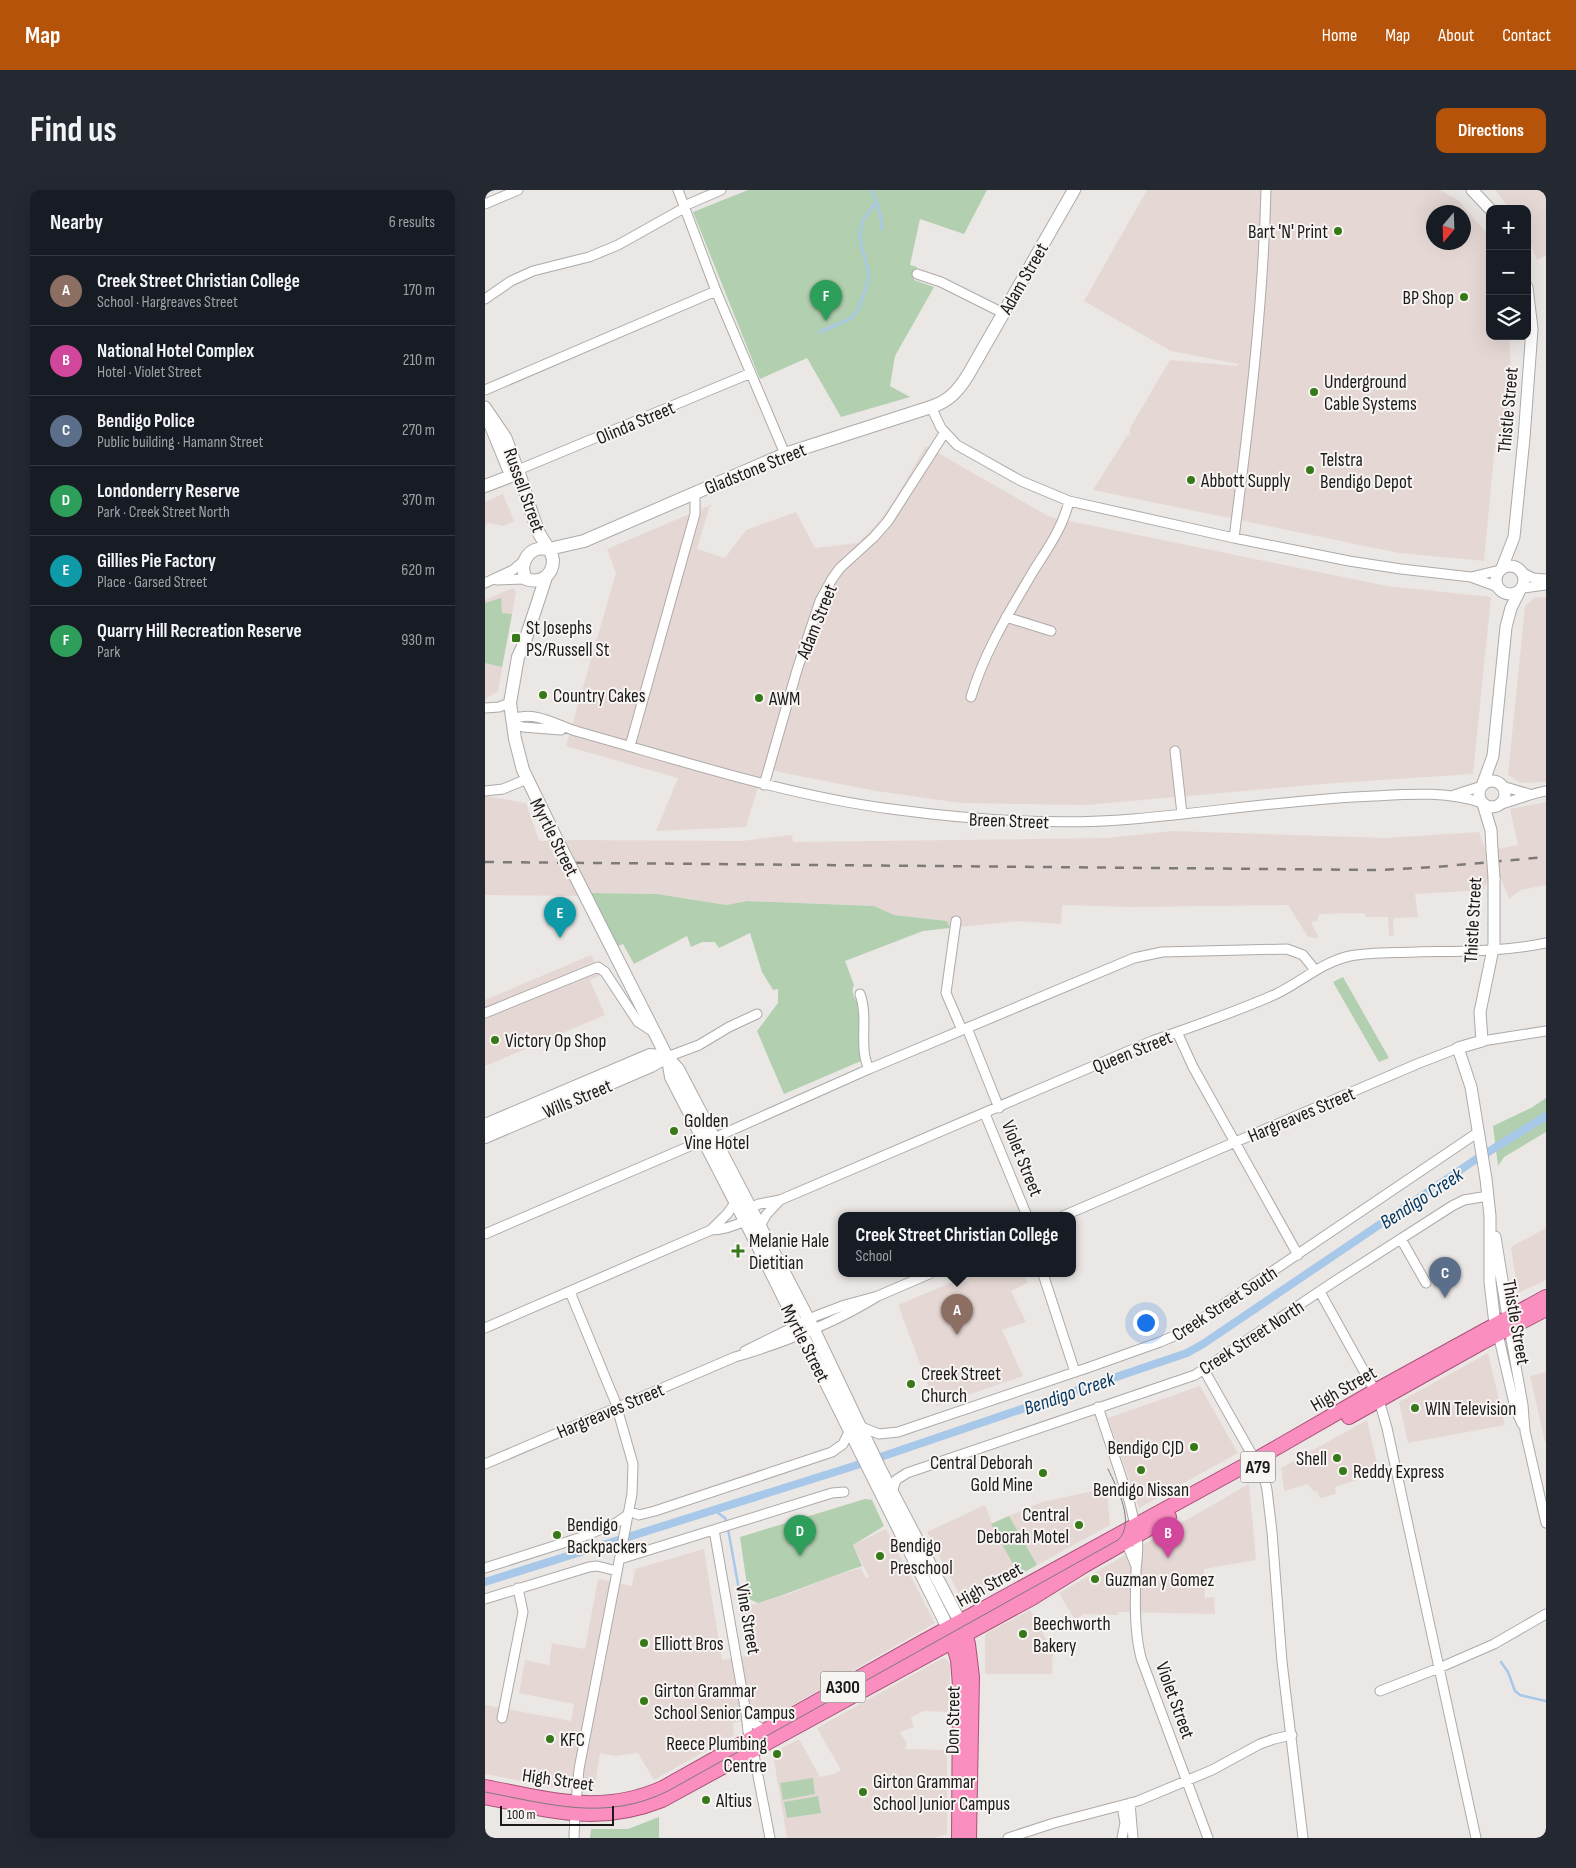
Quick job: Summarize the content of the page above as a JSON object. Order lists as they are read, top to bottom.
{
  "streets": {
    "highway": [
      "High Street",
      "A79",
      "A300",
      "Don Street"
    ],
    "main road": [
      "Adam Street",
      "Olinda Street",
      "Gladstone Street",
      "Russell Street",
      "Myrtle Street",
      "Wills Street"
    ],
    "street": [
      "Thistle Street",
      "Breen Street",
      "Queen Street",
      "Hargreaves Street",
      "Violet Street",
      "Creek Street South",
      "Creek Street North",
      "Vine Street"
    ]
  },
  "crossings": [
    ["Adam Street", "Gladstone Street"],
    ["Adam Street", "Breen Street"],
    ["Thistle Street", "Breen Street"],
    ["Thistle Street", "Queen Street"],
    ["Thistle Street", "Hargreaves Street"],
    ["Thistle Street", "Creek Street South"],
    ["Thistle Street", "Creek Street North"],
    ["Thistle Street", "High Street"],
    ["Olinda Street", "Russell Street"],
    ["Gladstone Street", "Russell Street"],
    ["Gladstone Street", "Myrtle Street"],
    ["Russell Street", "Myrtle Street"],
    ["Breen Street", "Myrtle Street"],
    ["Myrtle Street", "Queen Street"],
    ["Myrtle Street", "Wills Street"],
    ["Myrtle Street", "Hargreaves Street"],
    ["Myrtle Street", "Creek Street South"],
    ["Myrtle Street", "Creek Street North"],
    ["Myrtle Street", "High Street"],
    ["Myrtle Street", "Don Street"],
    ["Queen Street", "Violet Street"],
    ["Violet Street", "Creek Street North"],
    ["Violet Street", "High Street"],
    ["High Street", "Vine Street"],
    ["High Street", "Don Street"]
  ],
  "water": ["Bendigo Creek"],
  "places": {
    "other": [
      "Bart 'N' Print",
      "BP Shop",
      "Underground Cable Systems",
      "Telstra Bendigo Depot",
      "Abbott Supply",
      "Country Cakes",
      "AWM",
      "Victory Op Shop",
      "Golden Vine Hotel",
      "Creek Street Church",
      "WIN Television",
      "Bendigo CJD",
      "Shell",
      "Bendigo Nissan",
      "Reddy Express",
      "Central Deborah Gold Mine",
      "Central Deborah Motel",
      "Bendigo Backpackers",
      "Bendigo Preschool",
      "Guzman y Gomez",
      "Beechworth Bakery",
      "Elliott Bros",
      "Girton Grammar School Senior Campus",
      "KFC",
      "Reece Plumbing Centre",
      "Girton Grammar School Junior Campus",
      "Altius"
    ],
    "transit": ["St Josephs PS/Russell St"],
    "health": ["Melanie Hale Dietitian"]
  },
  "scale_bar": "100 m",
  "north": "bottom",
  "page": {
    "header": "Map",
    "nav": [
      "Home",
      "Map",
      "About",
      "Contact"
    ],
    "buttons": "Directions",
    "title": "Find us",
    "heading": ["Nearby", "6 results"],
    "map_buttons": ["+", "−"],
    "list": [
      {
        "mark": "A",
        "name": "Creek Street Christian College",
        "note": "School · Hargreaves Street",
        "value": "170 m"
      },
      {
        "mark": "B",
        "name": "National Hotel Complex",
        "note": "Hotel · Violet Street",
        "value": "210 m"
      },
      {
        "mark": "C",
        "name": "Bendigo Police",
        "note": "Public building · Hamann Street",
        "value": "270 m"
      },
      {
        "mark": "D",
        "name": "Londonderry Reserve",
        "note": "Park · Creek Street North",
        "value": "370 m"
      },
      {
        "mark": "E",
        "name": "Gillies Pie Factory",
        "note": "Place · Garsed Street",
        "value": "620 m"
      },
      {
        "mark": "F",
        "name": "Quarry Hill Recreation Reserve",
        "note": "Park",
        "value": "930 m"
      }
    ],
    "pins": [
      "F",
      "E",
      "C",
      "A",
      "D",
      "B"
    ],
    "popup": ["Creek Street Christian College", "School"],
    "scale": "100 m"
  }
}
